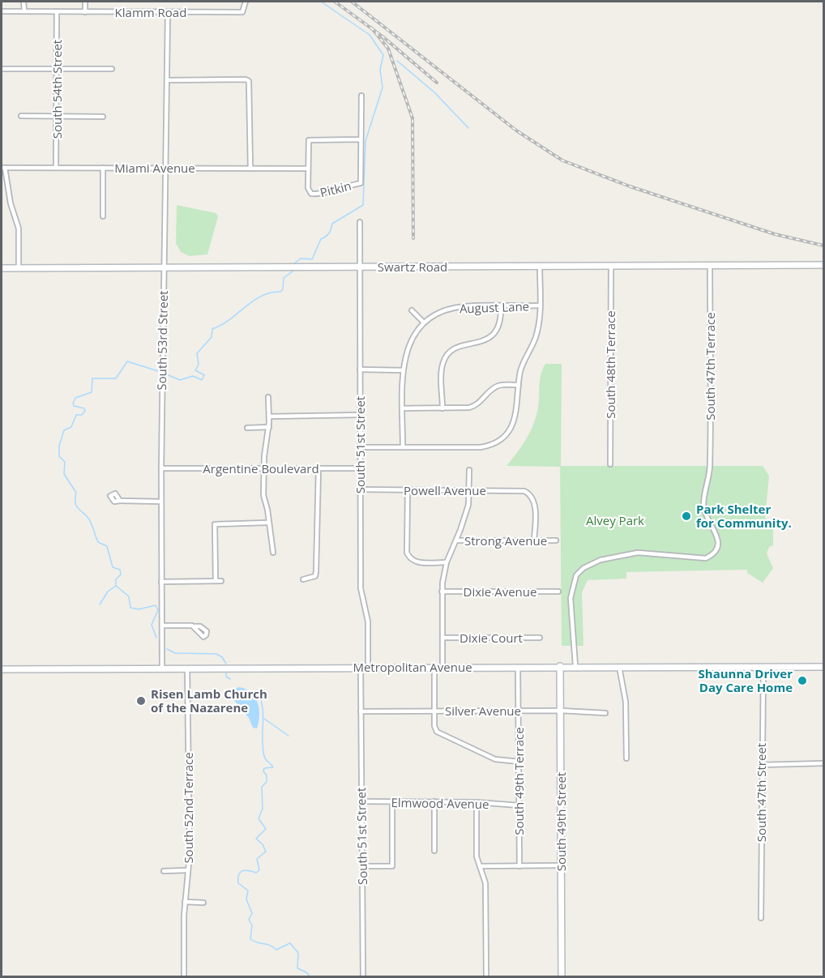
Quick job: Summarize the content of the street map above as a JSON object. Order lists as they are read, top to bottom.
{
  "streets": {
    "street": [
      "Klamm Road",
      "South 54th Street",
      "Miami Avenue",
      "Pitkin",
      "Swartz Road",
      "August Lane",
      "South 53rd Street",
      "South 48th Terrace",
      "South 47th Terrace",
      "South 51st Street",
      "Argentine Boulevard",
      "Powell Avenue",
      "Strong Avenue",
      "Dixie Avenue",
      "Dixie Court",
      "Metropolitan Avenue",
      "Silver Avenue",
      "South 49th Terrace",
      "South 47th Street",
      "Elmwood Avenue",
      "South 52nd Terrace",
      "South 49th Street"
    ]
  },
  "crossings": [
    ["Klamm Road", "South 54th Street"],
    ["Klamm Road", "South 53rd Street"],
    ["South 54th Street", "Miami Avenue"],
    ["Miami Avenue", "Pitkin"],
    ["Miami Avenue", "South 53rd Street"],
    ["Swartz Road", "South 53rd Street"],
    ["Swartz Road", "South 48th Terrace"],
    ["Swartz Road", "South 47th Terrace"],
    ["Swartz Road", "South 51st Street"],
    ["South 53rd Street", "Argentine Boulevard"],
    ["South 53rd Street", "Metropolitan Avenue"],
    ["South 47th Terrace", "Metropolitan Avenue"],
    ["South 51st Street", "Argentine Boulevard"],
    ["South 51st Street", "Powell Avenue"],
    ["South 51st Street", "Metropolitan Avenue"],
    ["South 51st Street", "Silver Avenue"],
    ["South 51st Street", "Elmwood Avenue"],
    ["Powell Avenue", "Strong Avenue"],
    ["Metropolitan Avenue", "South 49th Terrace"],
    ["Metropolitan Avenue", "South 47th Street"],
    ["Metropolitan Avenue", "South 52nd Terrace"],
    ["Metropolitan Avenue", "South 49th Street"],
    ["Silver Avenue", "South 49th Terrace"],
    ["Silver Avenue", "South 49th Street"],
    ["South 49th Terrace", "Elmwood Avenue"]
  ],
  "parks": ["Alvey Park"],
  "places": ["Park Shelter for Community.", "Shaunna Driver Day Care Home", "Risen Lamb Church of the Nazarene"]
}
